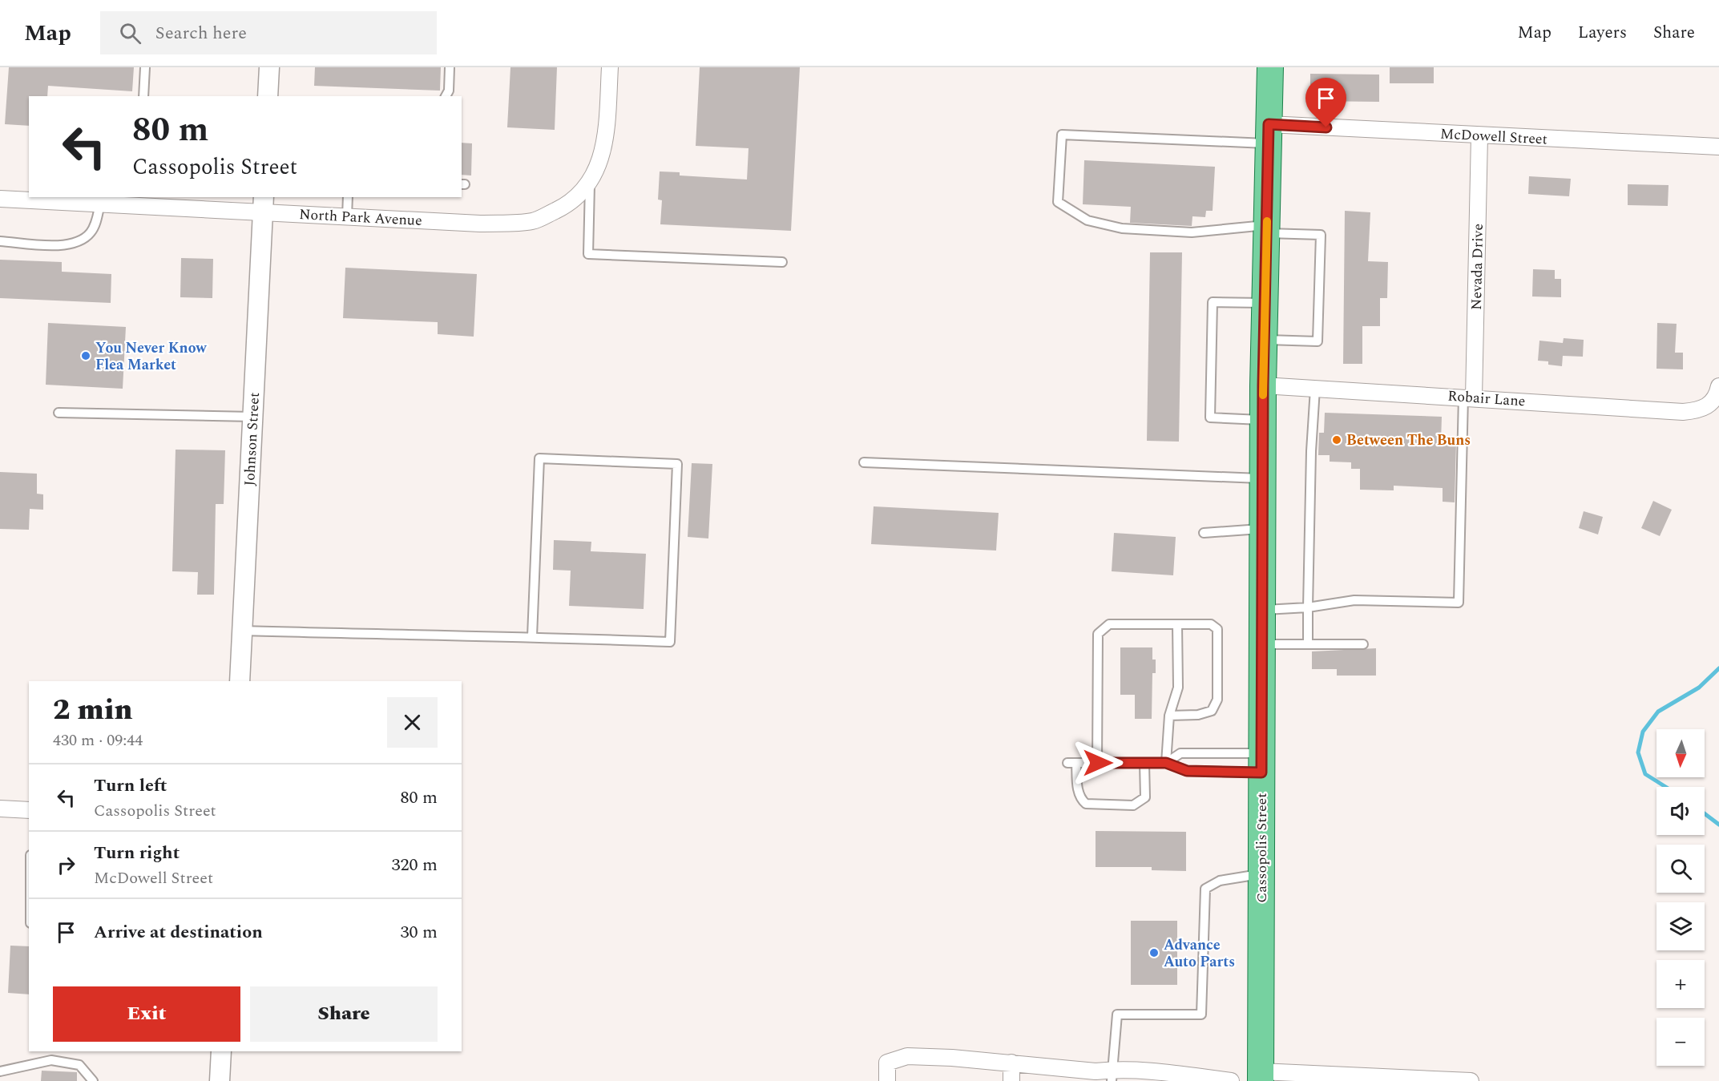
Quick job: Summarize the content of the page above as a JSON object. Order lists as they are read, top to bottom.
{
  "streets": {
    "main road": ["Cassopolis Street"],
    "street": [
      "McDowell Street",
      "North Park Avenue",
      "Nevada Drive",
      "Robair Lane",
      "Johnson Street"
    ]
  },
  "crossings": [
    ["McDowell Street", "Nevada Drive"],
    ["McDowell Street", "Cassopolis Street"],
    ["North Park Avenue", "Johnson Street"],
    ["Nevada Drive", "Robair Lane"],
    ["Robair Lane", "Cassopolis Street"]
  ],
  "places": ["You Never Know Flea Market", "Between The Buns", "Advance Auto Parts"],
  "north": "bottom",
  "page": {
    "header": "Map",
    "search": "Search here",
    "nav": ["Map", "Layers", "Share"],
    "turn": ["80 m", "Cassopolis Street"],
    "heading": ["2 min", "430 m · 09:44"],
    "map_buttons": ["+", "−"],
    "list": [
      {
        "name": "Turn left",
        "note": "Cassopolis Street",
        "value": "80 m"
      },
      {
        "name": "Turn right",
        "note": "McDowell Street",
        "value": "320 m"
      },
      {
        "name": "Arrive at destination",
        "value": "30 m"
      }
    ],
    "buttons": ["Exit", "Share"]
  }
}
